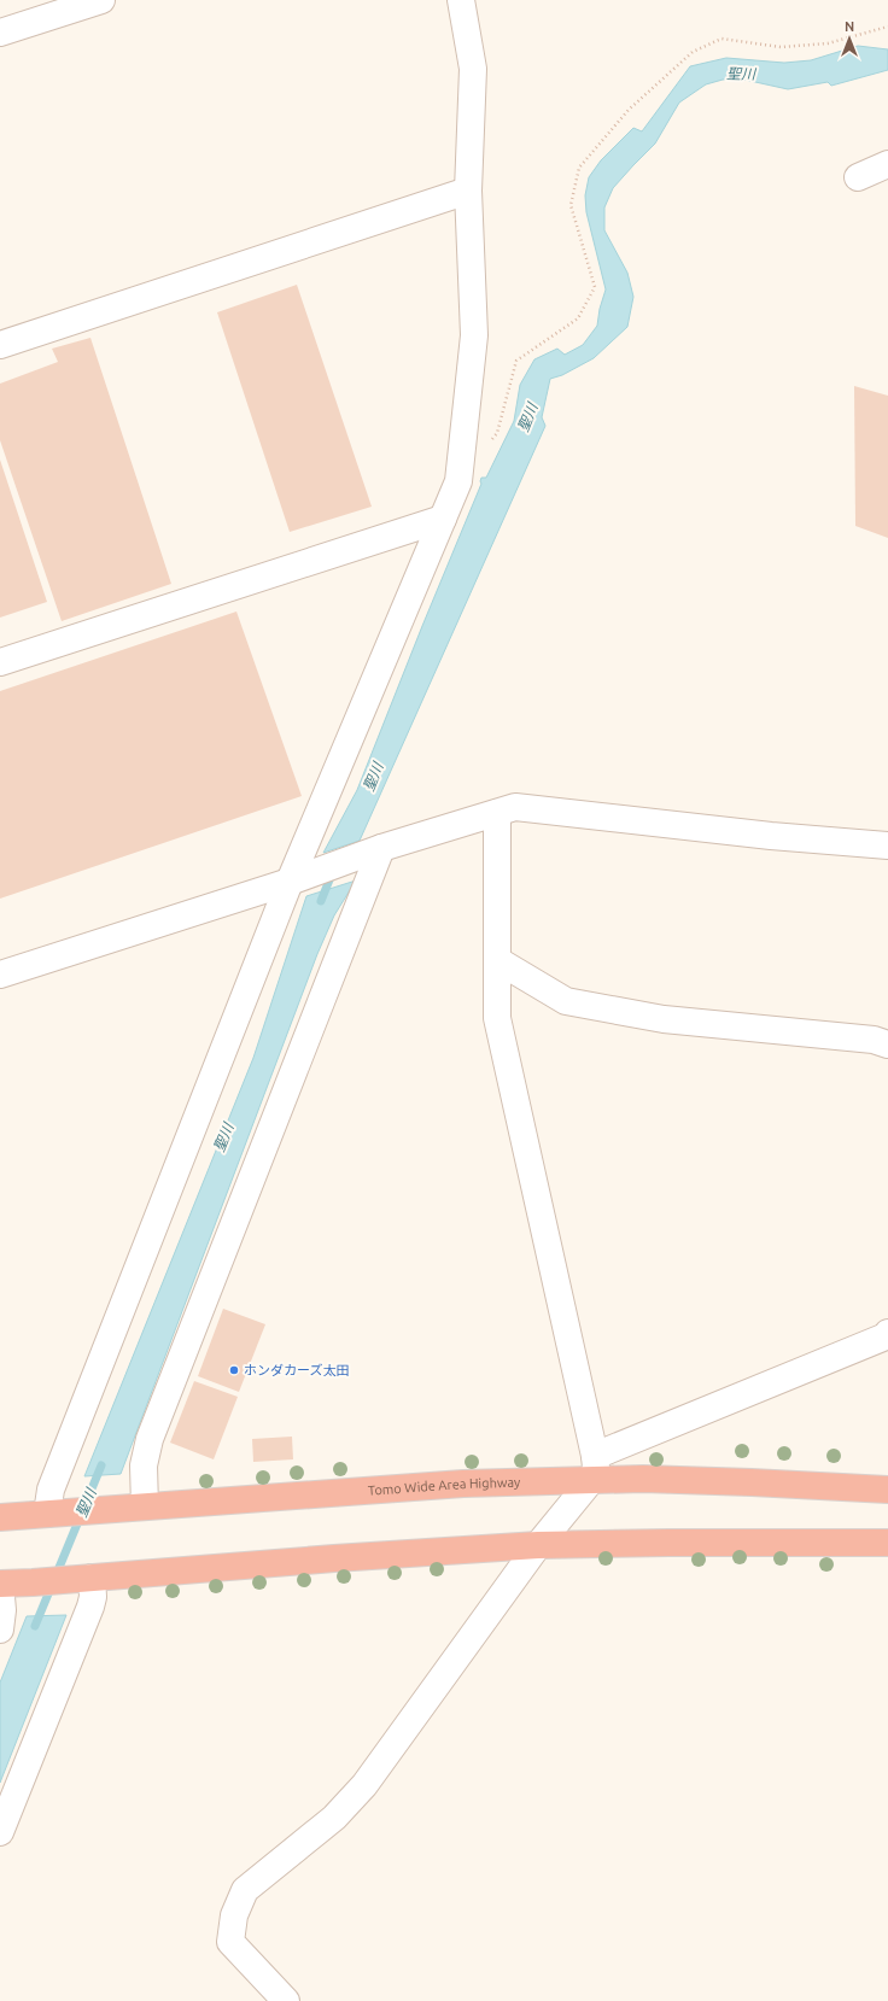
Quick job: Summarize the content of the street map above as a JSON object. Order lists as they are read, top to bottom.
{
  "streets": {
    "highway": ["Tomo Wide Area Highway"]
  },
  "water": ["聖川"],
  "places": ["ホンダカーズ太田"],
  "north": "top"
}
